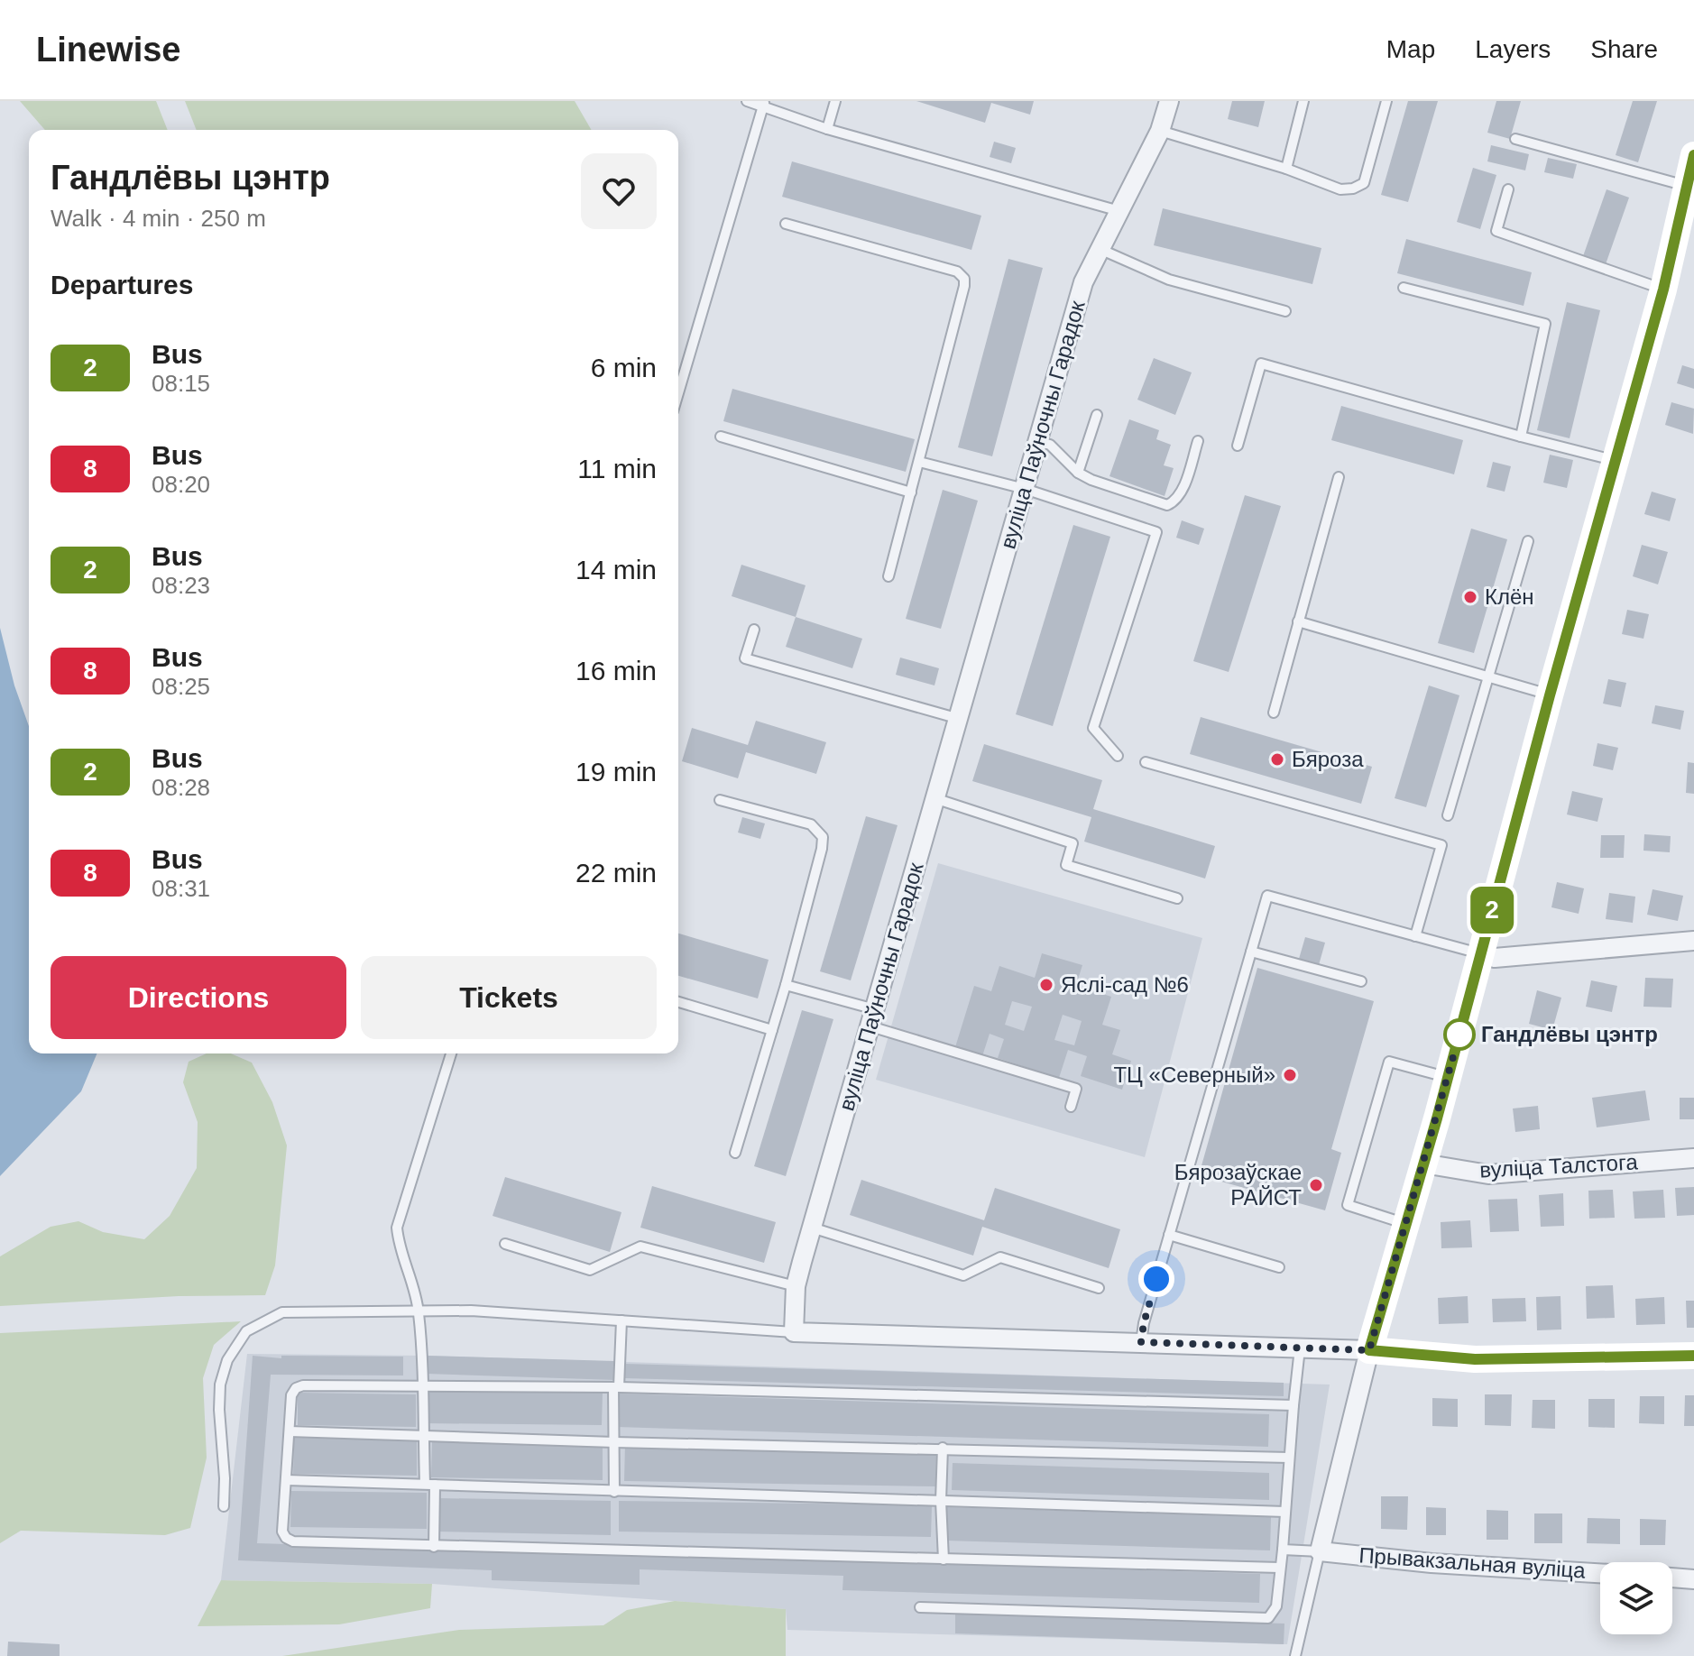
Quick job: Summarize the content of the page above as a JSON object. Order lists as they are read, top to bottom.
{
  "streets": {
    "street": ["вуліца Паўночны Гарадок", "вуліца Талстога", "Прывакзальная вуліца"]
  },
  "places": [
    "Клён",
    "Бяроза",
    "Яслі-сад №6",
    "Гандлёвы цэнтр",
    "ТЦ «Северный»",
    "Бярозаўскае РАЙСТ"
  ],
  "lines": ["bus line 2"],
  "page": {
    "header": "Linewise",
    "nav": ["Map", "Layers", "Share"],
    "on_map": "2",
    "heading": [
      ["Гандлёвы цэнтр", "Walk · 4 min · 250 m"],
      "Departures"
    ],
    "list": [
      {
        "mark": "2",
        "name": "Bus",
        "note": "08:15",
        "value": "6 min"
      },
      {
        "mark": "8",
        "name": "Bus",
        "note": "08:20",
        "value": "11 min"
      },
      {
        "mark": "2",
        "name": "Bus",
        "note": "08:23",
        "value": "14 min"
      },
      {
        "mark": "8",
        "name": "Bus",
        "note": "08:25",
        "value": "16 min"
      },
      {
        "mark": "2",
        "name": "Bus",
        "note": "08:28",
        "value": "19 min"
      },
      {
        "mark": "8",
        "name": "Bus",
        "note": "08:31",
        "value": "22 min"
      }
    ],
    "buttons": ["Directions", "Tickets"]
  }
}
